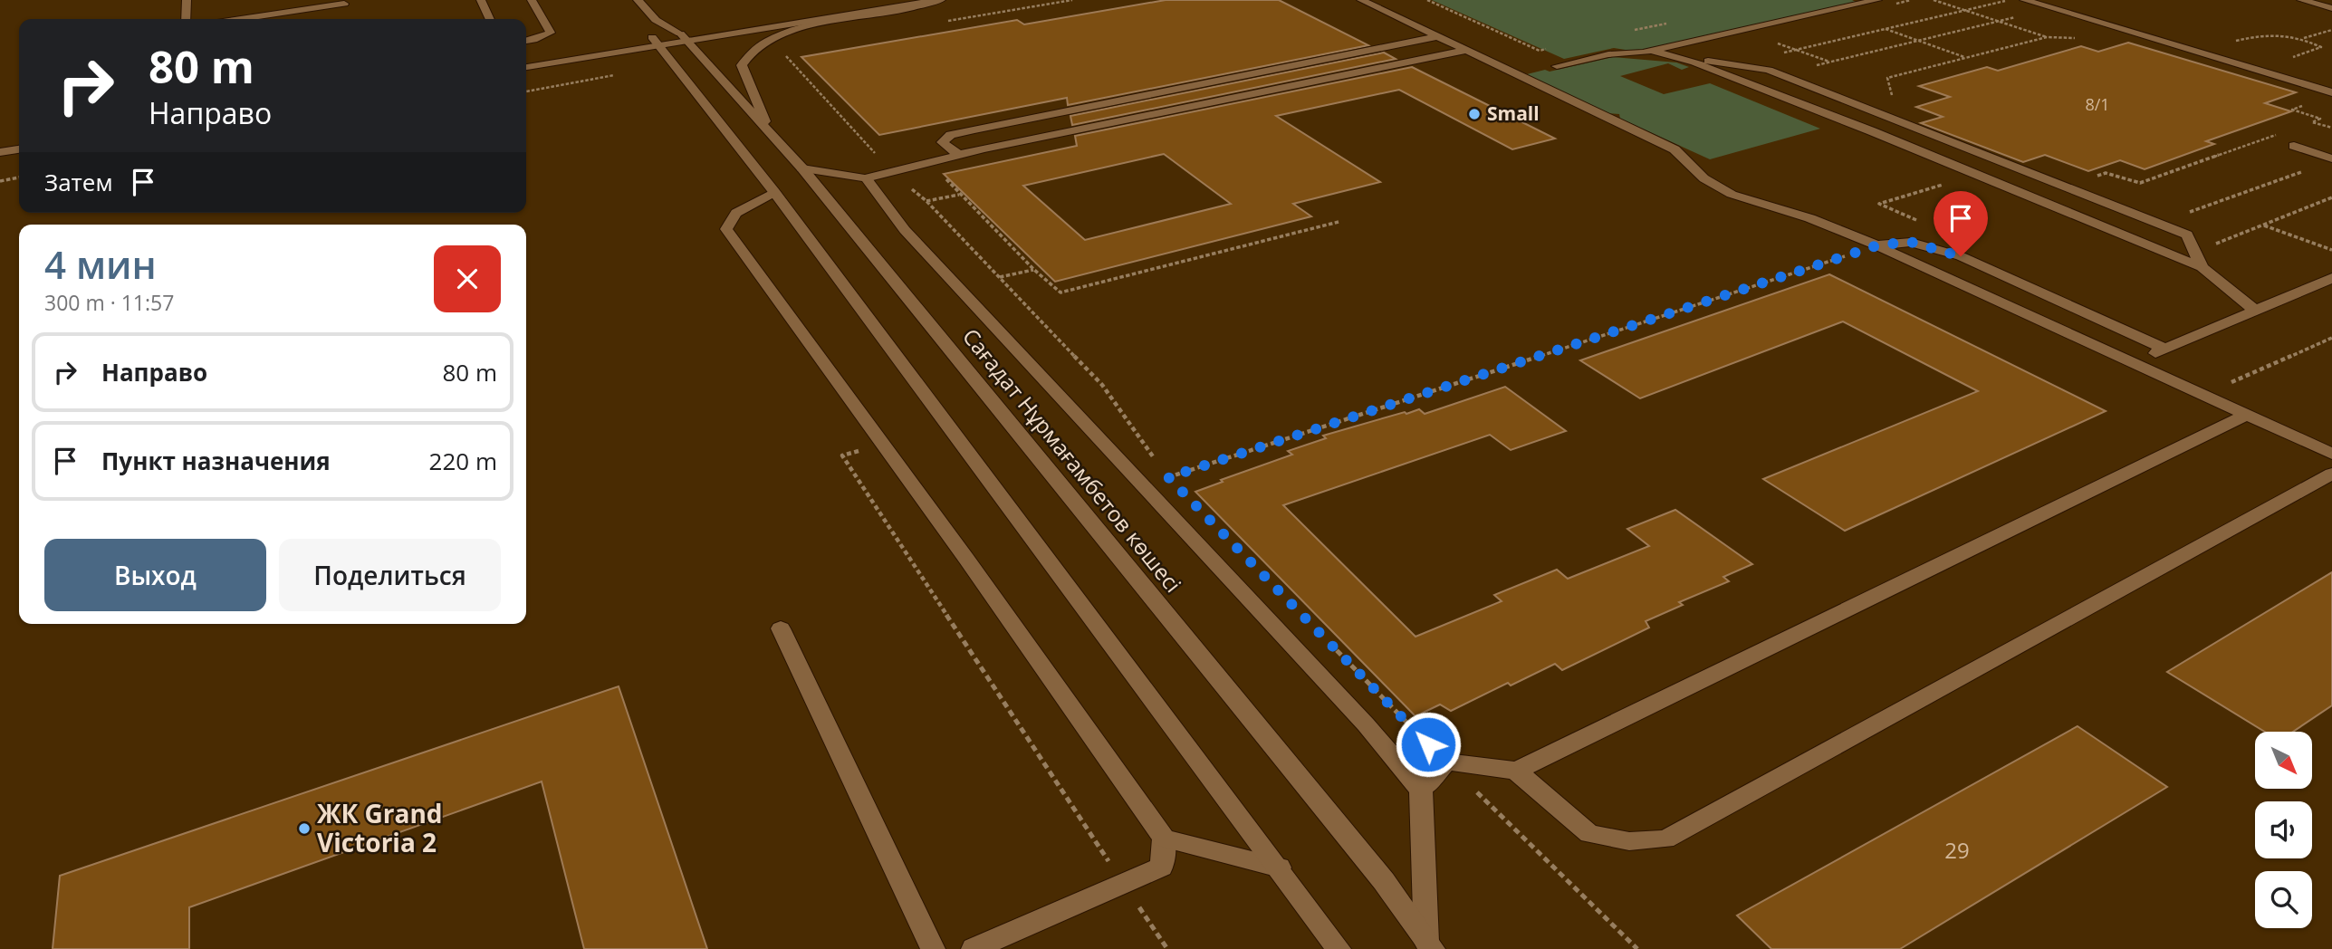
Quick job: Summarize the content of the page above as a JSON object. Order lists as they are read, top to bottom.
{
  "streets": {
    "street": ["Сағадат Нұрмағамбетов көшесі"]
  },
  "places": ["Small", "ЖК Grand Victoria 2"],
  "house_numbers": ["8/1", "29"],
  "north": "bottom right",
  "page": {
    "turn": ["80 m", "Направо"],
    "then": "Затем",
    "heading": ["4 мин", "300 m · 11:57"],
    "list": [
      {
        "name": "Направо",
        "value": "80 m"
      },
      {
        "name": "Пункт назначения",
        "value": "220 m"
      }
    ],
    "buttons": ["Выход", "Поделиться"]
  }
}
